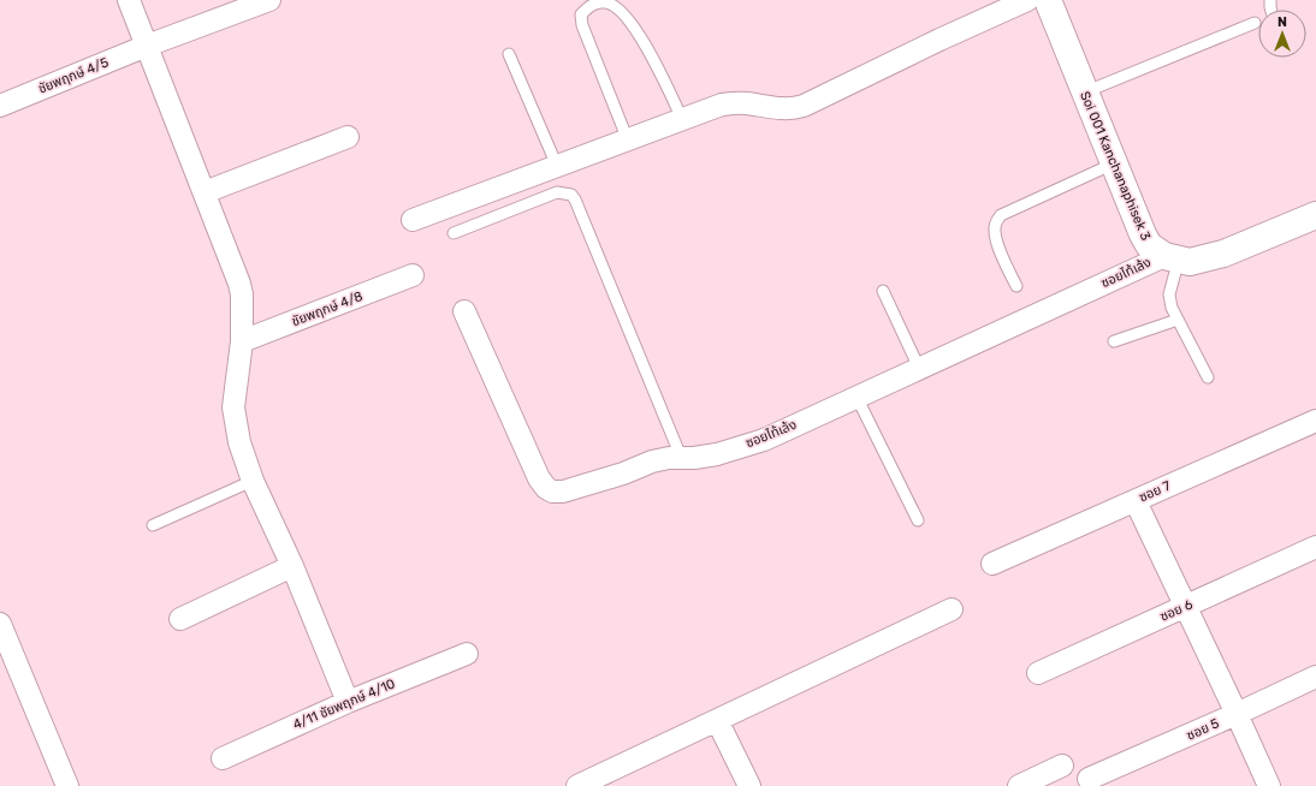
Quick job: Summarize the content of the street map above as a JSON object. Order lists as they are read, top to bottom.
{
  "streets": {
    "street": [
      "ชัยพฤกษ์ 4/5",
      "Soi 001 Kanchanaphisek 3",
      "ซอยไท้เล้ง",
      "ชัยพฤกษ์ 4/8",
      "ซอย 7",
      "ซอย 6",
      "4/11 ชัยพฤกษ์ 4/10",
      "ซอย 5"
    ]
  },
  "crossings": [
    ["Soi 001 Kanchanaphisek 3", "ซอยไท้เล้ง"]
  ],
  "north": "top"
}
